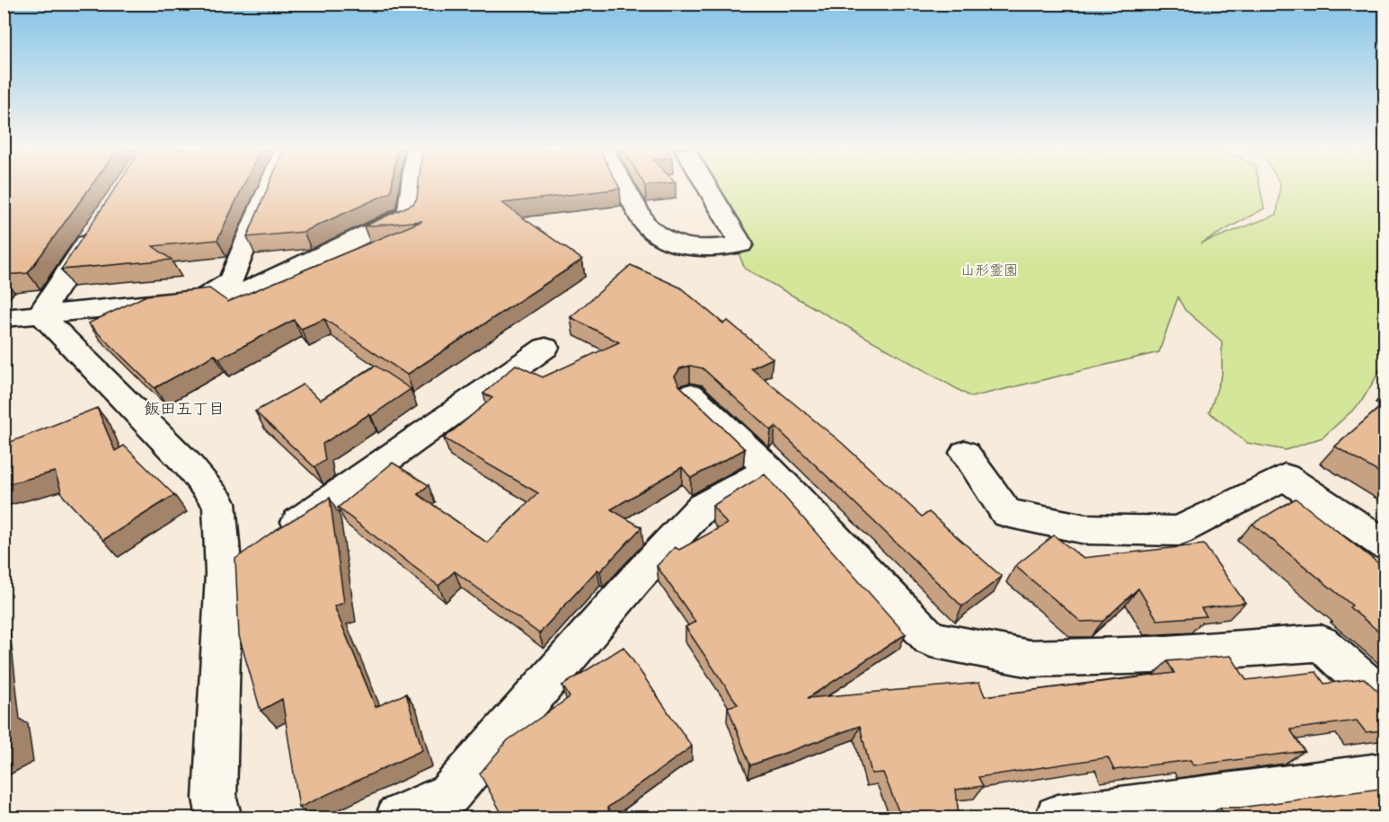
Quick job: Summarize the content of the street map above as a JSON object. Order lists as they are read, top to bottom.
{
  "districts": ["飯田五丁目"],
  "parks": ["山形霊園"]
}
